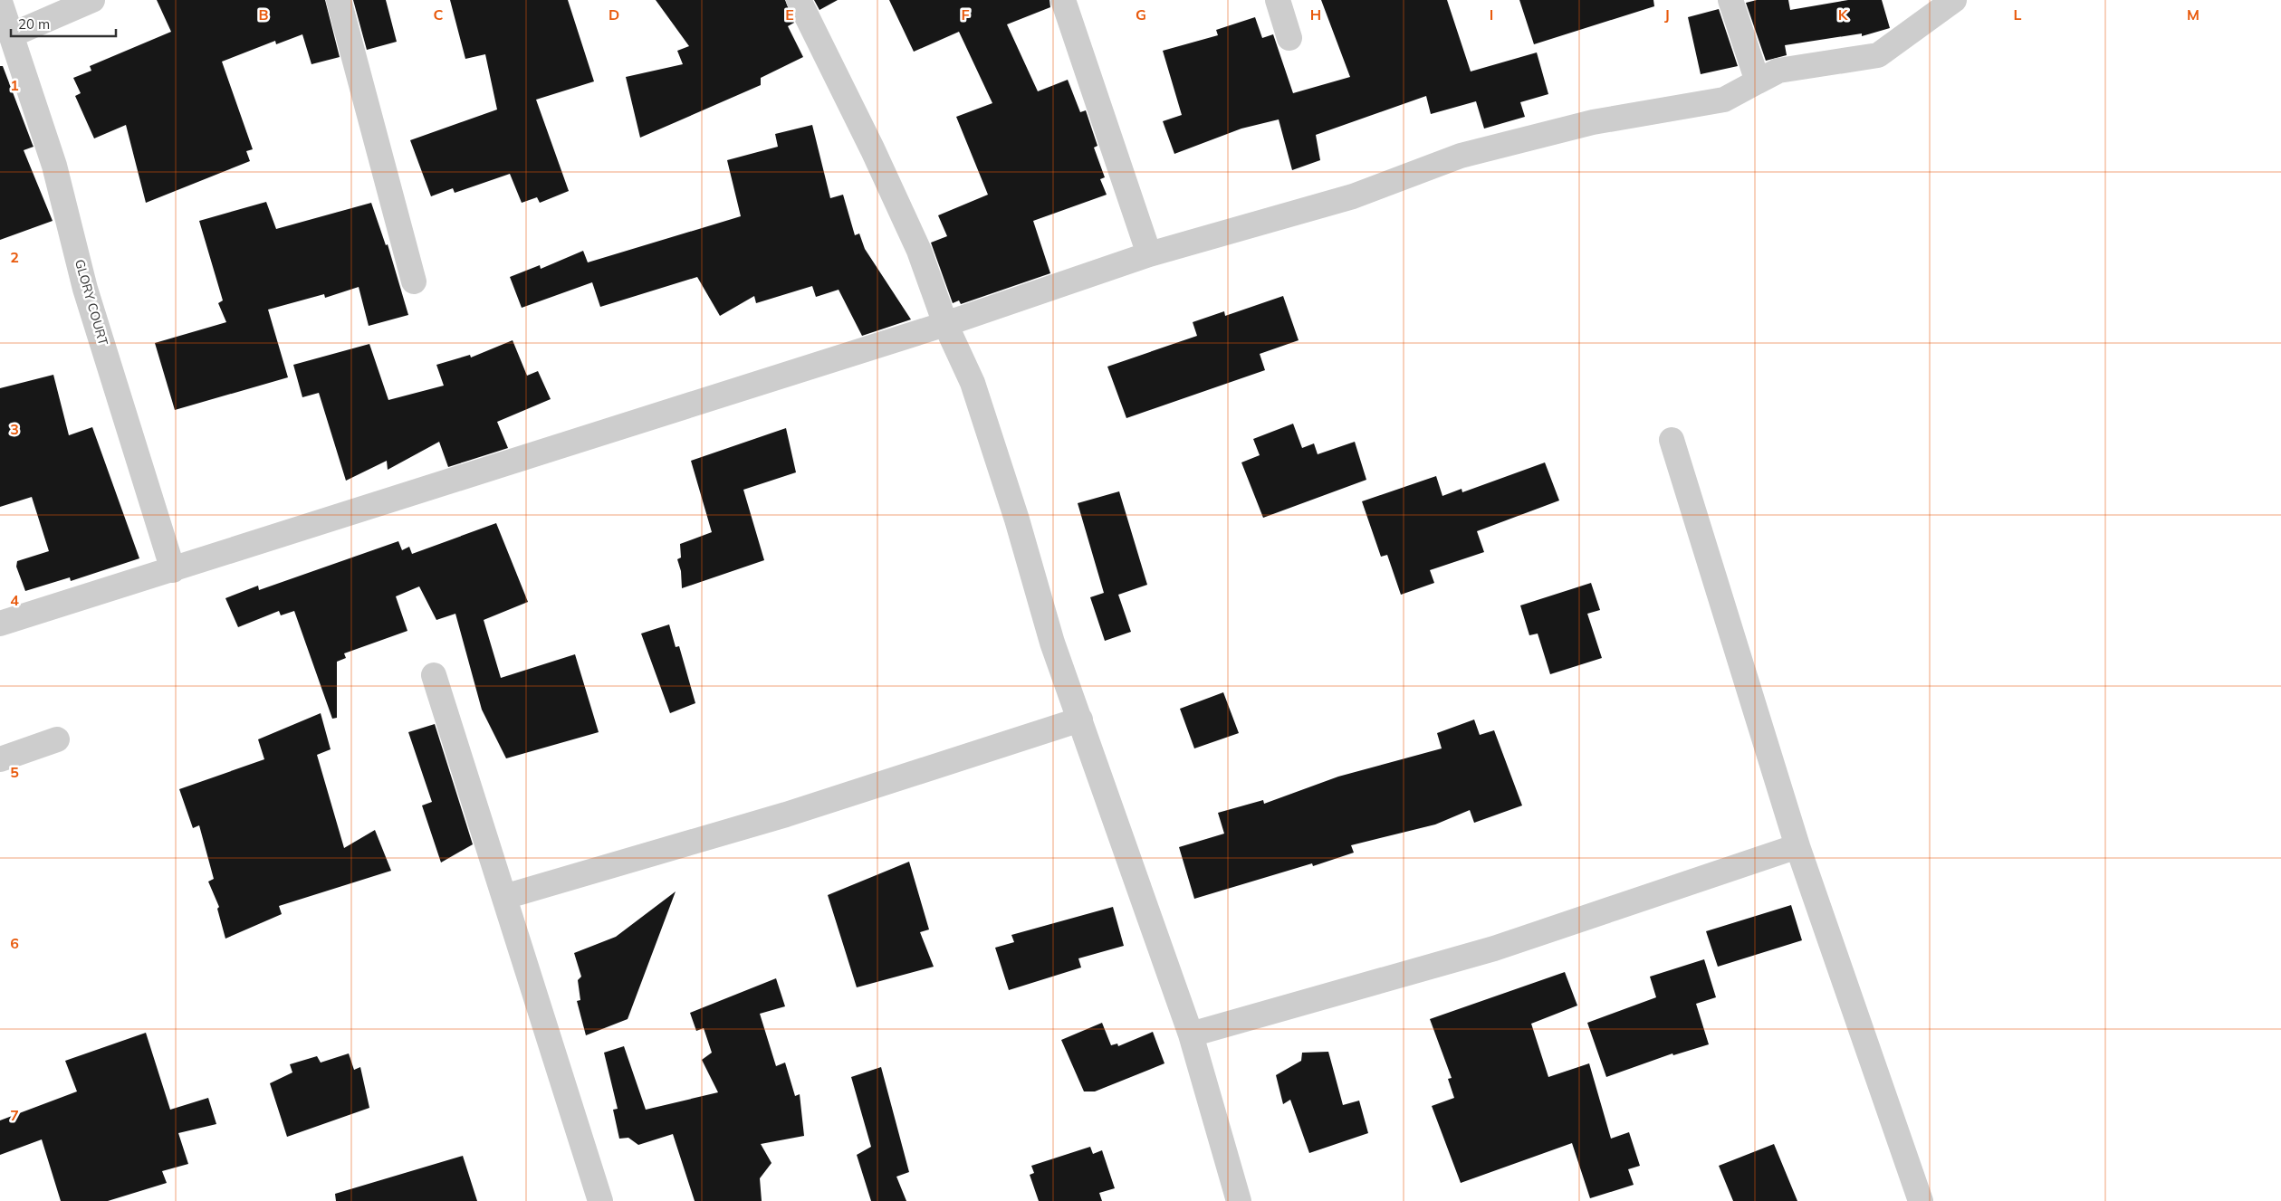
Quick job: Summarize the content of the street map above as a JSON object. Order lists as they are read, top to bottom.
{
  "streets": {
    "street": ["GLORY COURT"]
  },
  "scale_bar": "20 m",
  "grid": {
    "columns": [
      "B",
      "C",
      "D",
      "E",
      "F",
      "G",
      "H",
      "I",
      "J",
      "K",
      "L",
      "M"
    ],
    "rows": [
      "1",
      "2",
      "3",
      "4",
      "5",
      "6",
      "7"
    ]
  }
}
